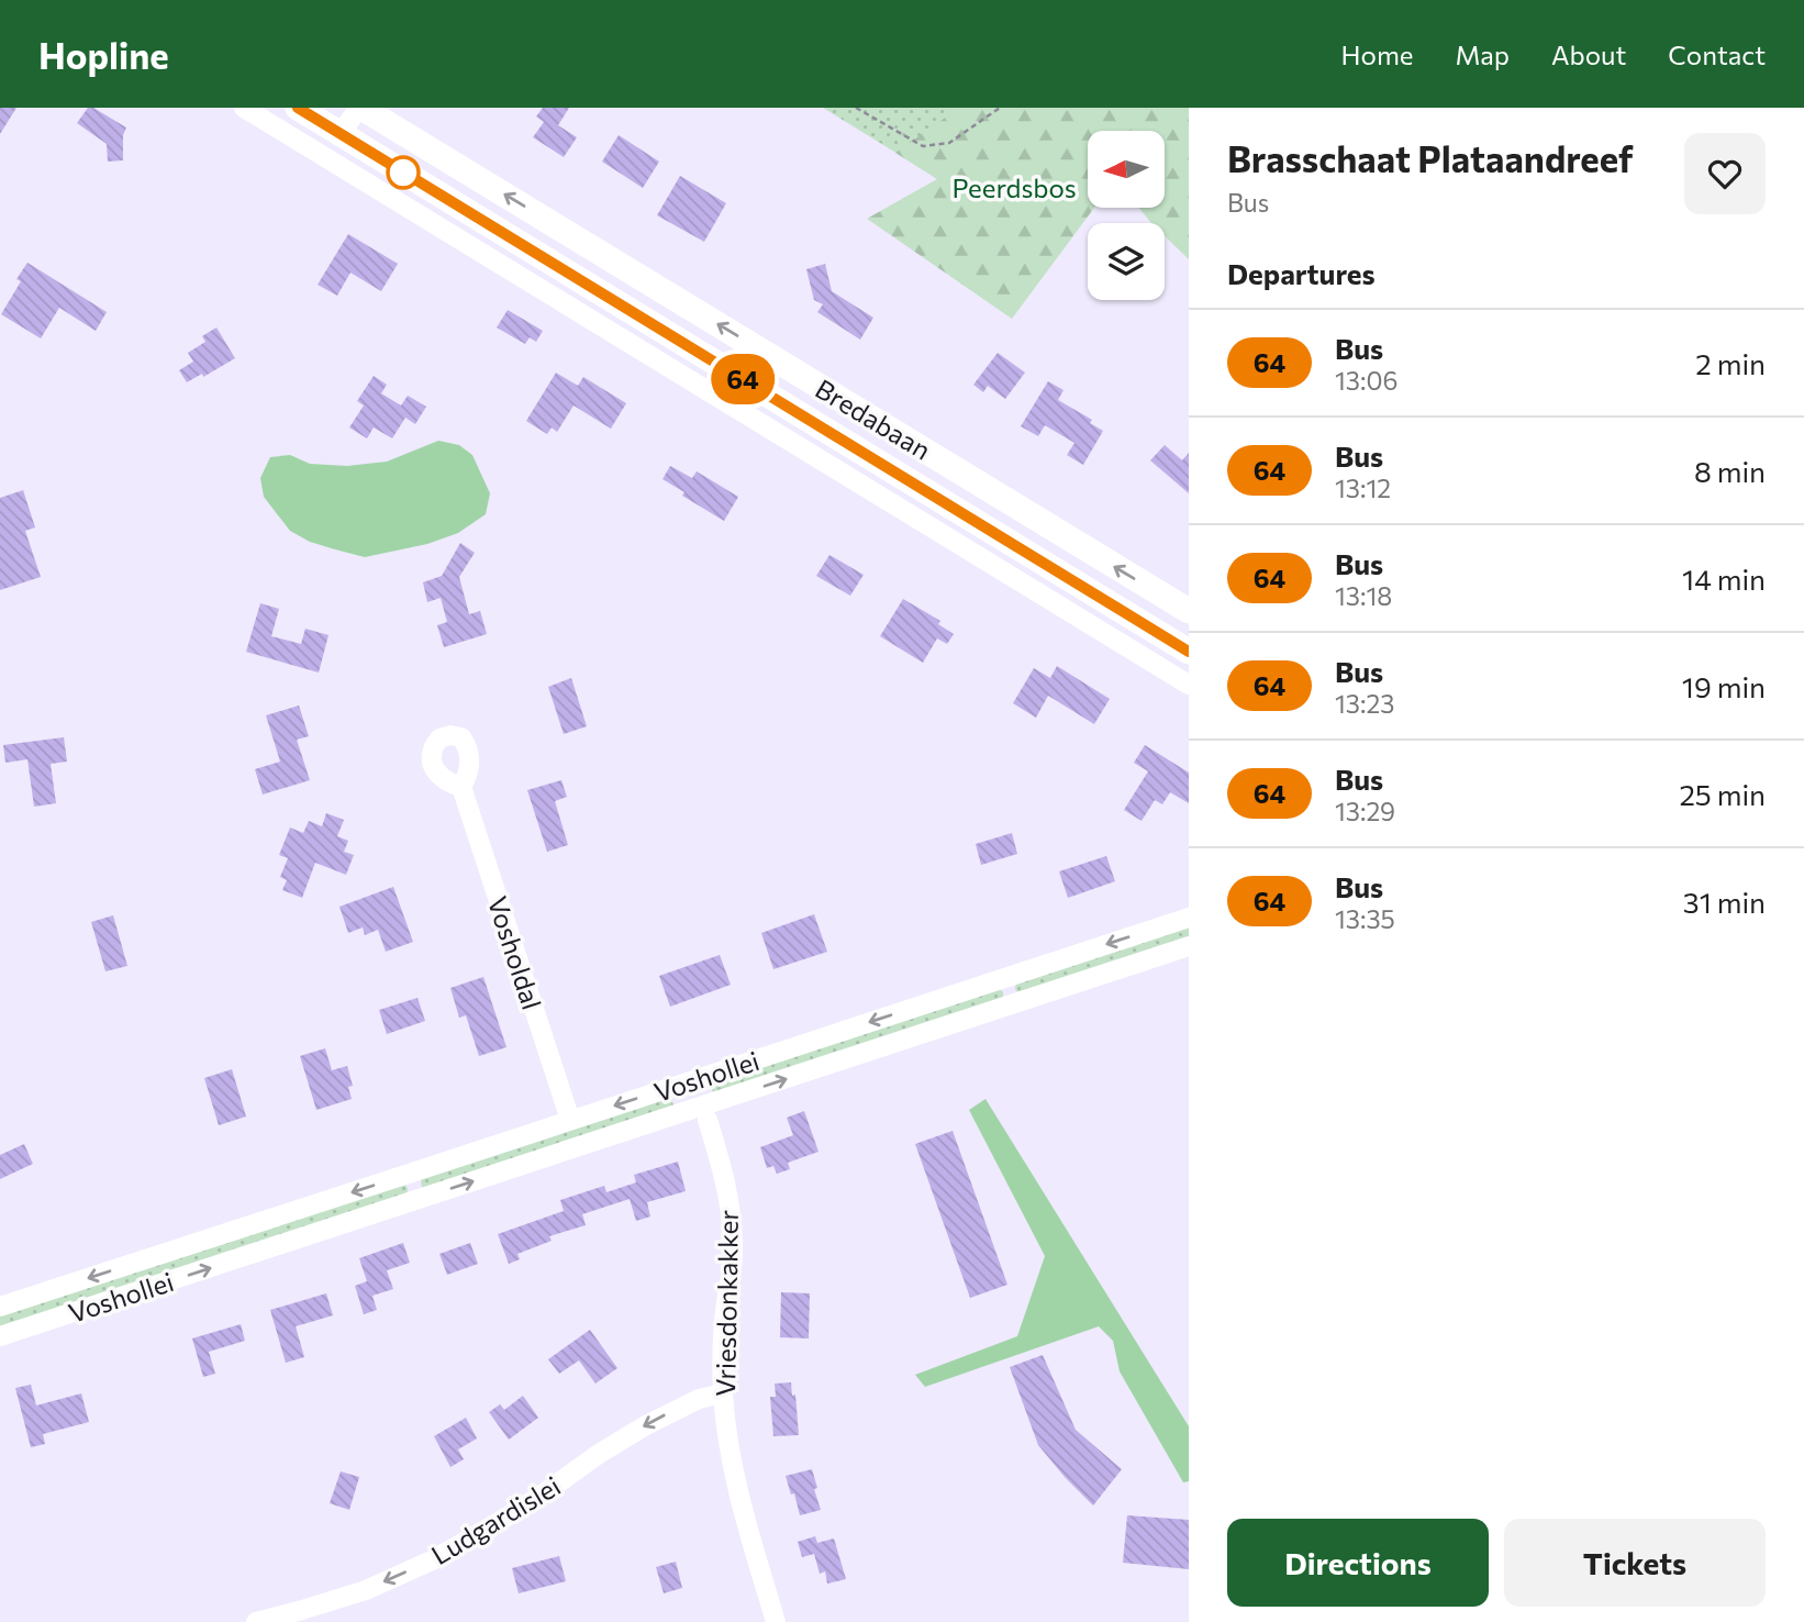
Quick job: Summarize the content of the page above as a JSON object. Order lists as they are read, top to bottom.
{
  "streets": {
    "main road": ["Bredabaan"],
    "street": [
      "Vosholdal",
      "Voshollei",
      "Vriesdonkakker",
      "Ludgardislei"
    ]
  },
  "crossings": [
    ["Vosholdal", "Voshollei"],
    ["Vriesdonkakker", "Ludgardislei"]
  ],
  "one_way": ["Ludgardislei"],
  "parks": ["Peerdsbos"],
  "lines": ["bus line 64"],
  "north": "left",
  "page": {
    "header": "Hopline",
    "nav": [
      "Home",
      "Map",
      "About",
      "Contact"
    ],
    "on_map": "64",
    "heading": [
      ["Brasschaat Plataandreef", "Bus"],
      "Departures"
    ],
    "list": [
      {
        "mark": "64",
        "name": "Bus",
        "note": "13:06",
        "value": "2 min"
      },
      {
        "mark": "64",
        "name": "Bus",
        "note": "13:12",
        "value": "8 min"
      },
      {
        "mark": "64",
        "name": "Bus",
        "note": "13:18",
        "value": "14 min"
      },
      {
        "mark": "64",
        "name": "Bus",
        "note": "13:23",
        "value": "19 min"
      },
      {
        "mark": "64",
        "name": "Bus",
        "note": "13:29",
        "value": "25 min"
      },
      {
        "mark": "64",
        "name": "Bus",
        "note": "13:35",
        "value": "31 min"
      }
    ],
    "buttons": ["Directions", "Tickets"]
  }
}
